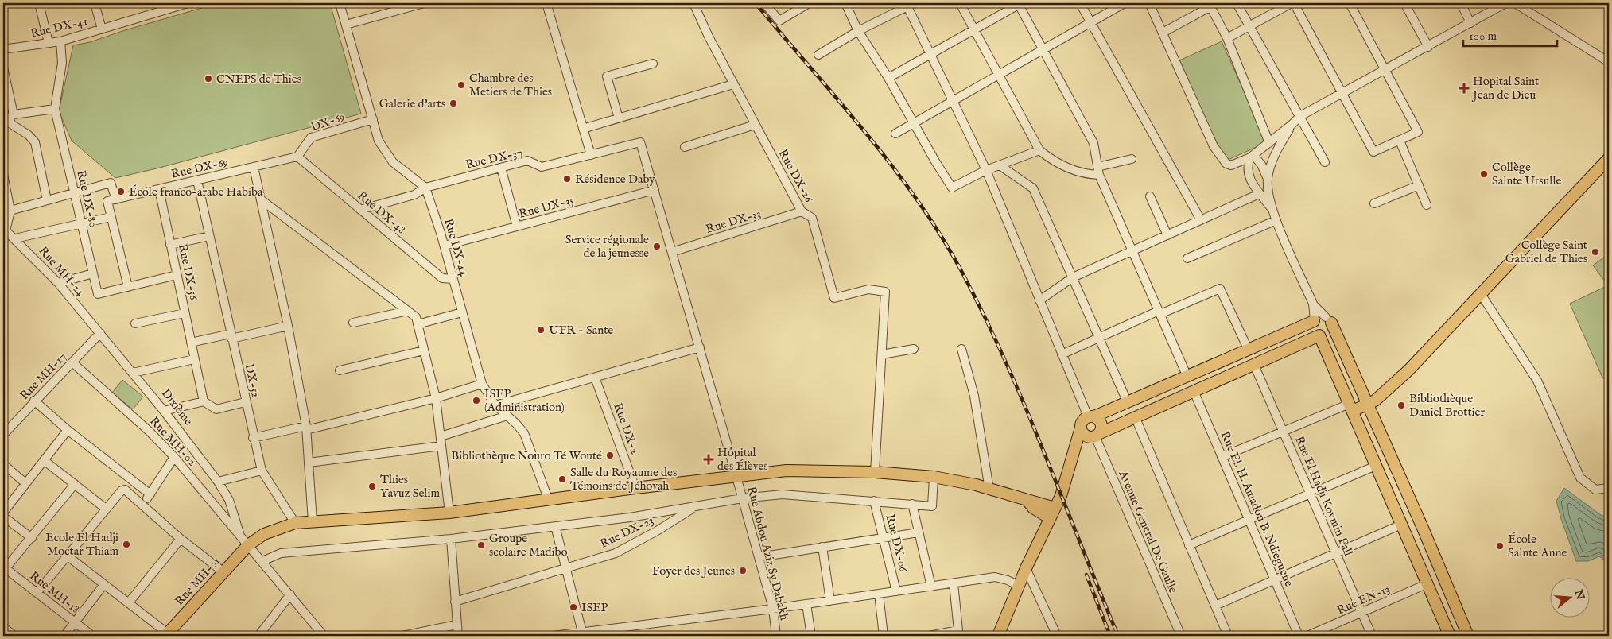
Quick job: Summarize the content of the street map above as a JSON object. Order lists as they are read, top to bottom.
{
  "streets": {
    "main road": ["Rue MH-01"],
    "street": [
      "Rue DX-41",
      "DX-69",
      "Rue DX-37",
      "Rue DX-69",
      "Rue DX-26",
      "Rue DX-80",
      "Rue DX-35",
      "Rue DX-48",
      "Rue DX-33",
      "Rue DX-44",
      "Rue MH-24",
      "Rue DX-56",
      "Rue MH-17",
      "DX-52",
      "Dixième",
      "Rue DX-2",
      "Rue MH-02",
      "Rue El Hadji Koymin Fall",
      "Rue El. H. Amadou B. Ndieguene",
      "Rue DX-23",
      "Avenue General De Gaulle",
      "Rue DX-06",
      "Rue Abdou Aziz Sy Dabakh",
      "Rue MH-18",
      "Rue EN-13"
    ]
  },
  "crossings": [
    ["DX-69", "Rue DX-69"],
    ["DX-69", "Rue DX-48"],
    ["Rue DX-37", "Rue DX-35"],
    ["Rue DX-37", "Rue DX-48"],
    ["Rue DX-37", "Rue DX-44"],
    ["Rue DX-37", "Rue Abdou Aziz Sy Dabakh"],
    ["Rue DX-69", "Rue DX-48"],
    ["Rue DX-69", "Rue DX-56"],
    ["Rue DX-69", "DX-52"],
    ["Rue DX-26", "Rue DX-33"],
    ["Rue DX-35", "Rue DX-44"],
    ["Rue DX-35", "Rue Abdou Aziz Sy Dabakh"],
    ["Rue DX-48", "Rue DX-44"],
    ["Rue DX-33", "Rue Abdou Aziz Sy Dabakh"],
    ["Rue MH-24", "Rue MH-17"],
    ["Rue MH-24", "Dixième"],
    ["Rue MH-17", "Dixième"],
    ["Rue MH-17", "Rue MH-02"],
    ["Dixième", "Rue MH-02"],
    ["Rue MH-02", "Rue MH-01"],
    ["Rue El Hadji Koymin Fall", "Rue EN-13"]
  ],
  "places": {
    "other": [
      "CNEPS de Thies",
      "Chambre des Metiers de Thies",
      "Galerie d'arts",
      "Collège Sainte Ursulle",
      "Résidence Daby",
      "École franco-arabe Habiba",
      "Service régionale de la jeunesse",
      "Collège Saint Gabriel de Thies",
      "UFR - Sante",
      "ISEP (Administration)",
      "Bibliothèque Daniel Brottier",
      "Bibliothèque Nouro Té Wouté",
      "Salle du Royaume des Témoins de Jéhovah",
      "Thies Yavuz Selim",
      "Ecole El Hadji Moctar Thiam",
      "Groupe scolaire Madibo",
      "École Sainte Anne",
      "Foyer des Jeunes",
      "ISEP"
    ],
    "health": ["Hopital Saint Jean de Dieu", "Hôpital des Élèves"]
  },
  "scale_bar": "100 m",
  "north": "right"
}
